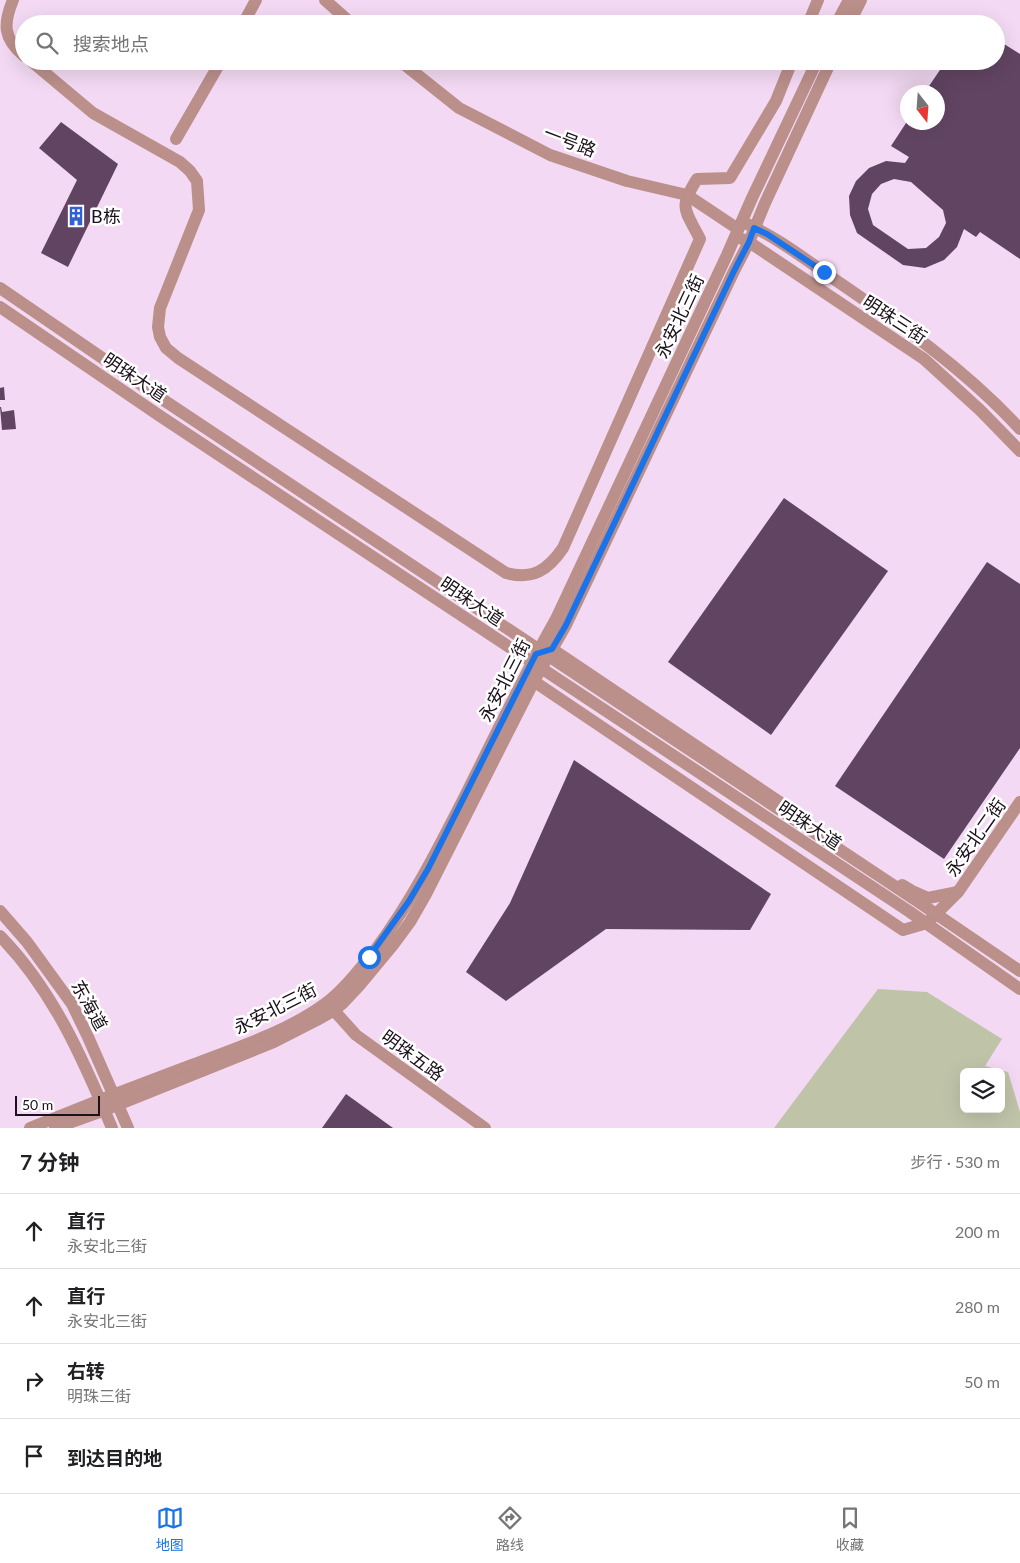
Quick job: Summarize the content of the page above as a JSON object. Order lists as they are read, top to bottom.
{
  "streets": {
    "street": [
      "一号路",
      "永安北三街",
      "明珠三街",
      "明珠大道",
      "永安北二街",
      "东海道",
      "明珠五路"
    ]
  },
  "crossings": [
    ["一号路", "永安北三街"],
    ["一号路", "明珠三街"],
    ["永安北三街", "明珠三街"],
    ["永安北三街", "明珠大道"],
    ["永安北三街", "东海道"],
    ["永安北三街", "明珠五路"],
    ["明珠大道", "永安北二街"]
  ],
  "places": {
    "building": ["B栋"]
  },
  "scale_bar": "50 m",
  "north": "bottom",
  "page": {
    "search": "搜索地点",
    "scale": "50 m",
    "heading": ["7 分钟", "步行 · 530 m"],
    "list": [
      ["直行", "永安北三街", "200 m"],
      ["直行", "永安北三街", "280 m"],
      ["右转", "明珠三街", "50 m"],
      "到达目的地"
    ],
    "nav": ["地图", "路线", "收藏"]
  }
}
